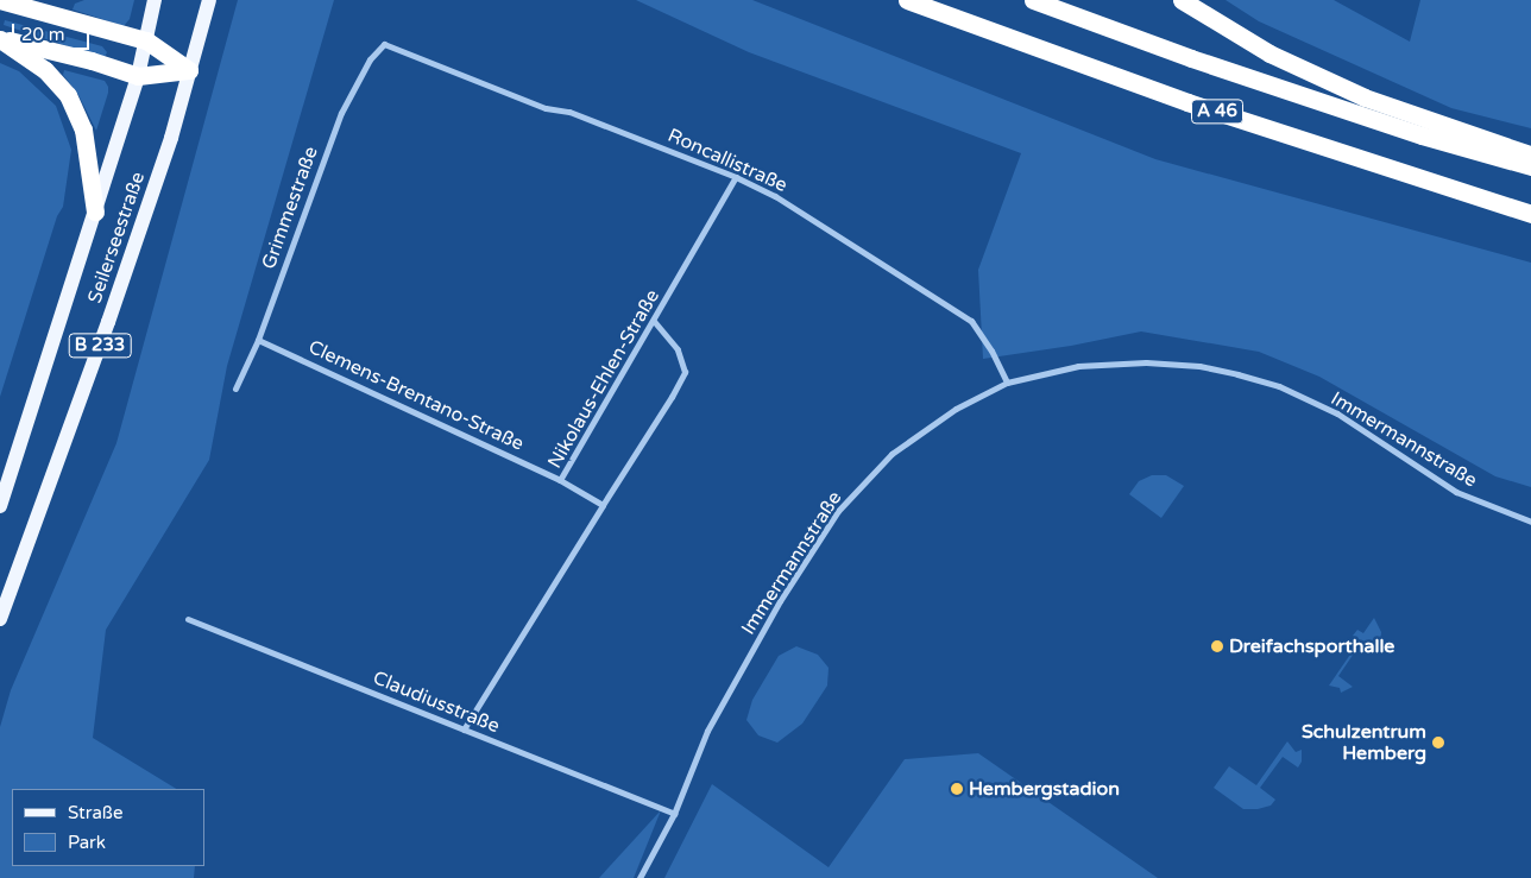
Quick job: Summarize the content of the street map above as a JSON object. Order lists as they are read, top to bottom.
{
  "streets": {
    "highway": ["A 46"],
    "main road": ["Seilerseestraße", "B 233"],
    "street": [
      "Roncallistraße",
      "Grimmestraße",
      "Nikolaus-Ehlen-Straße",
      "Clemens-Brentano-Straße",
      "Immermannstraße",
      "Claudiusstraße"
    ]
  },
  "crossings": [
    ["Roncallistraße", "Grimmestraße"],
    ["Roncallistraße", "Nikolaus-Ehlen-Straße"],
    ["Roncallistraße", "Immermannstraße"],
    ["Grimmestraße", "Clemens-Brentano-Straße"],
    ["Nikolaus-Ehlen-Straße", "Clemens-Brentano-Straße"],
    ["Immermannstraße", "Claudiusstraße"]
  ],
  "places": ["Dreifachsporthalle", "Schulzentrum Hemberg", "Hembergstadion"],
  "legend": ["Straße", "Park"],
  "scale_bar": "20 m"
}
